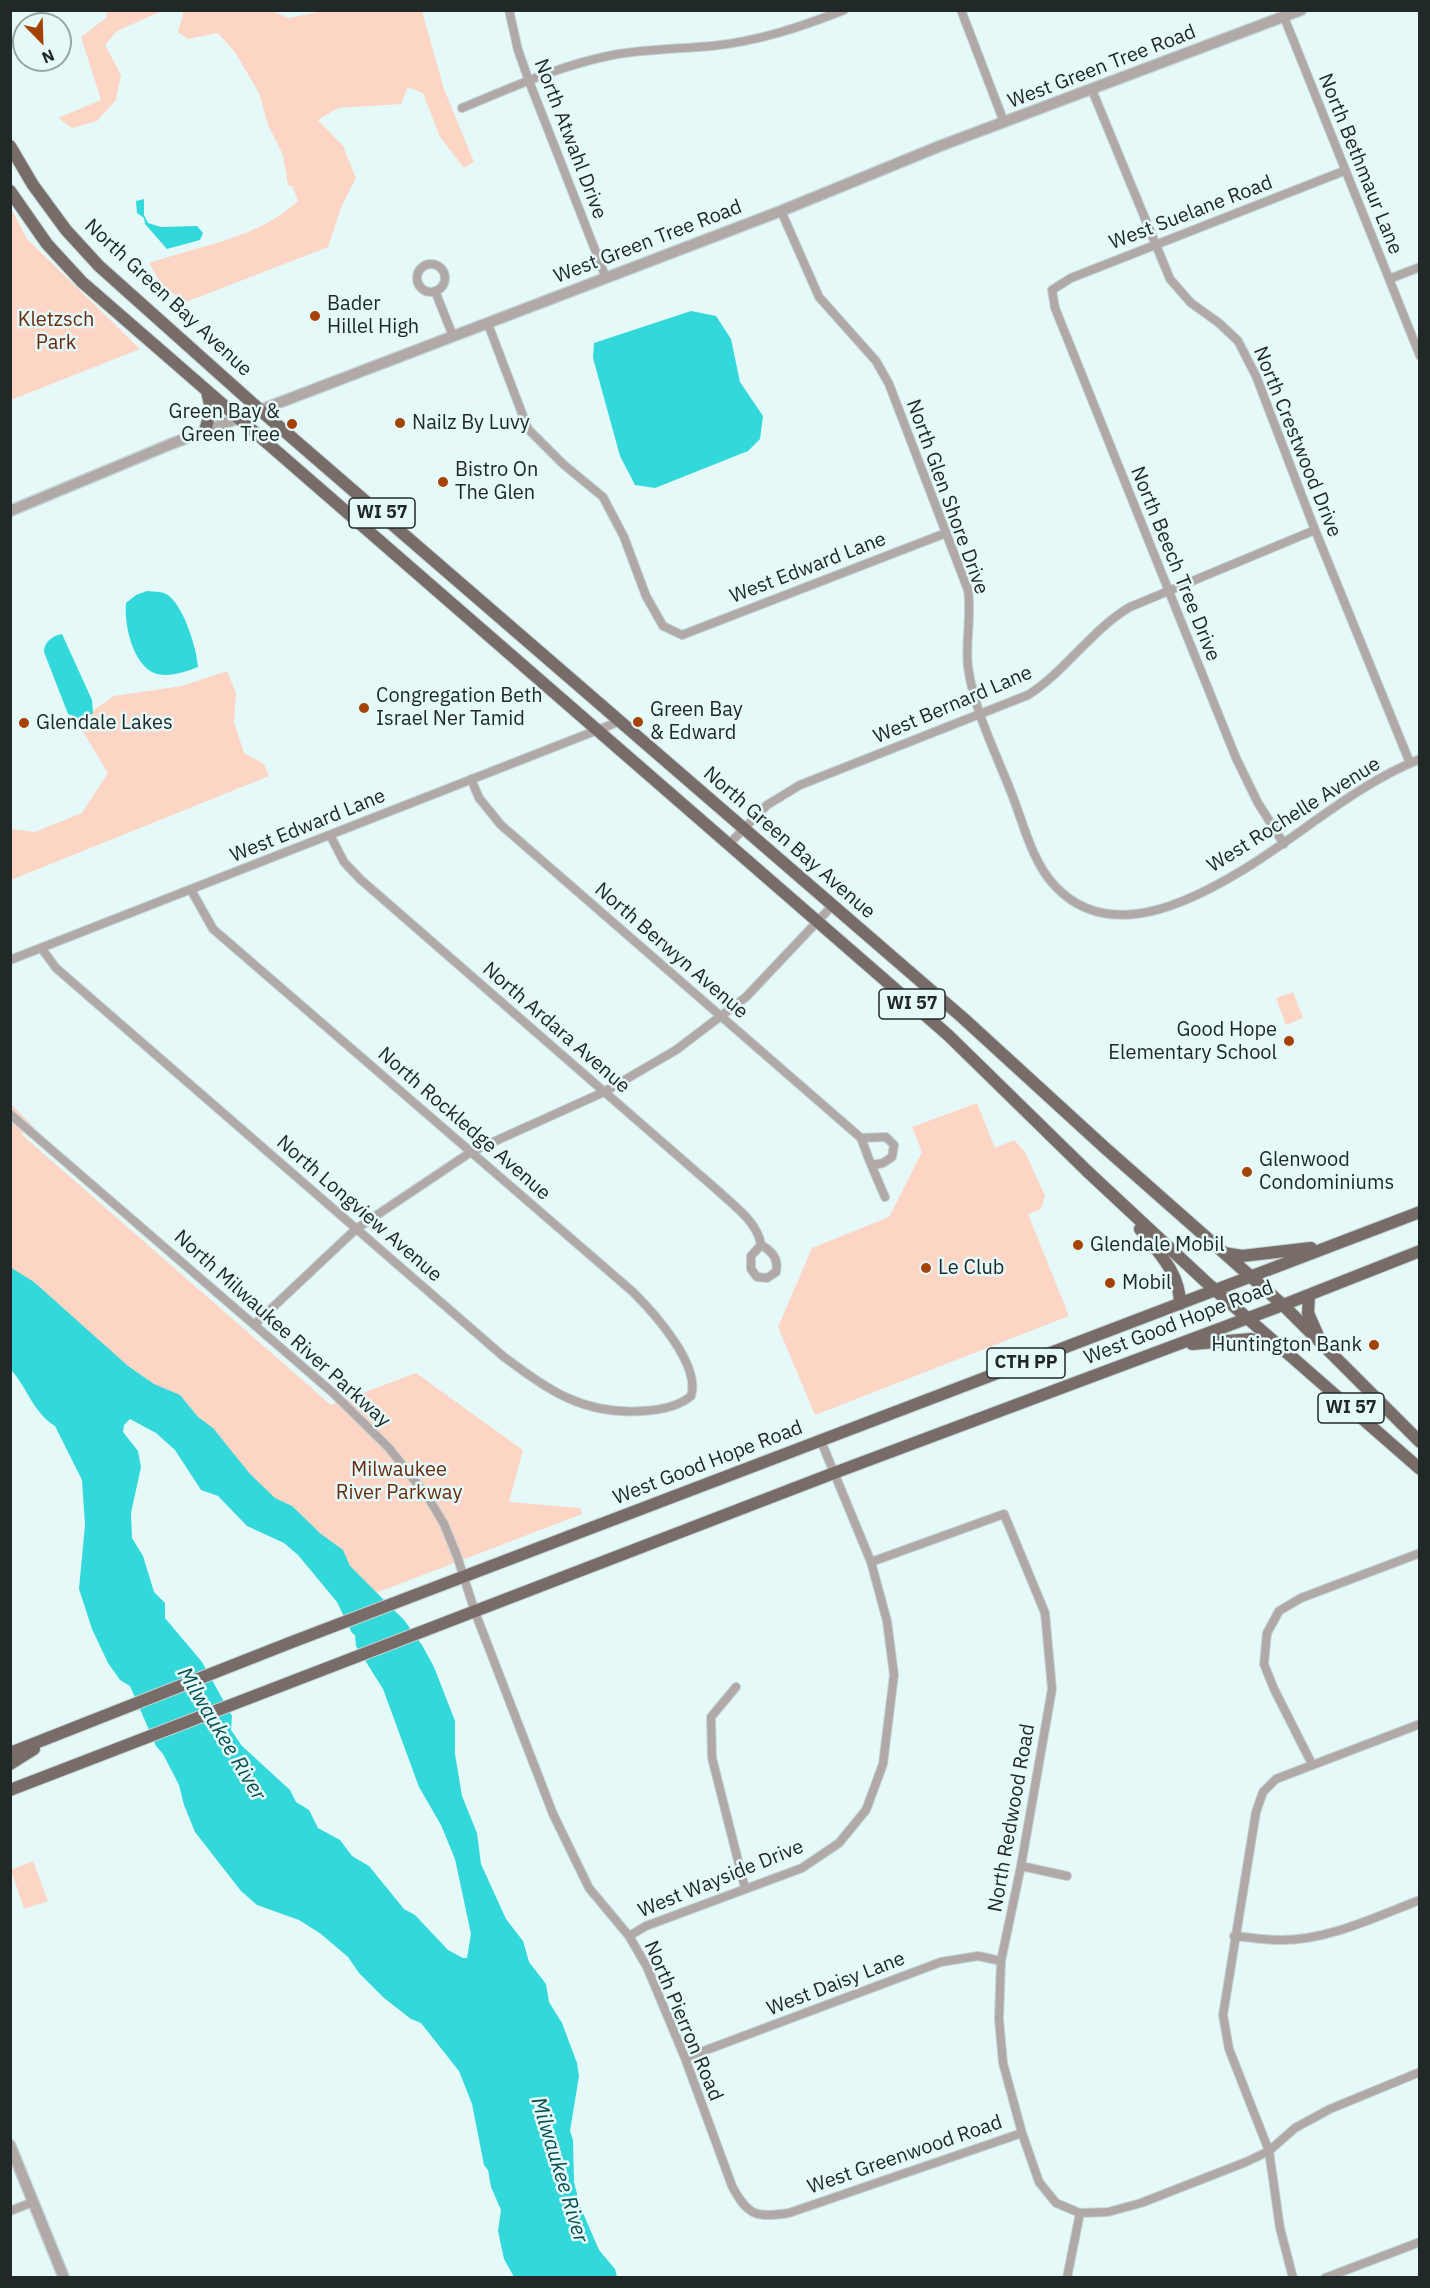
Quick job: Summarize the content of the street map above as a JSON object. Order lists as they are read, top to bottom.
{
  "streets": {
    "main road": [
      "North Green Bay Avenue",
      "WI 57",
      "West Good Hope Road",
      "CTH PP"
    ],
    "street": [
      "West Green Tree Road",
      "North Atwahl Drive",
      "North Bethmaur Lane",
      "West Suelane Road",
      "North Crestwood Drive",
      "North Glen Shore Drive",
      "North Beech Tree Drive",
      "West Edward Lane",
      "West Bernard Lane",
      "West Rochelle Avenue",
      "North Berwyn Avenue",
      "North Ardara Avenue",
      "North Rockledge Avenue",
      "North Longview Avenue",
      "North Milwaukee River Parkway",
      "North Redwood Road",
      "West Wayside Drive",
      "West Daisy Lane",
      "North Pierron Road",
      "West Greenwood Road"
    ]
  },
  "crossings": [
    ["West Green Tree Road", "North Atwahl Drive"],
    ["West Green Tree Road", "North Bethmaur Lane"],
    ["West Green Tree Road", "North Green Bay Avenue"],
    ["West Green Tree Road", "North Crestwood Drive"],
    ["West Green Tree Road", "North Glen Shore Drive"],
    ["West Green Tree Road", "West Edward Lane"],
    ["North Bethmaur Lane", "West Suelane Road"],
    ["West Suelane Road", "North Crestwood Drive"],
    ["West Suelane Road", "North Beech Tree Drive"],
    ["North Green Bay Avenue", "West Edward Lane"],
    ["North Green Bay Avenue", "West Bernard Lane"],
    ["North Green Bay Avenue", "West Good Hope Road"],
    ["North Crestwood Drive", "West Bernard Lane"],
    ["North Crestwood Drive", "West Rochelle Avenue"],
    ["North Glen Shore Drive", "West Edward Lane"],
    ["North Glen Shore Drive", "West Bernard Lane"],
    ["North Glen Shore Drive", "West Rochelle Avenue"],
    ["North Beech Tree Drive", "West Bernard Lane"],
    ["North Beech Tree Drive", "West Rochelle Avenue"],
    ["West Edward Lane", "North Berwyn Avenue"],
    ["West Edward Lane", "North Ardara Avenue"],
    ["West Edward Lane", "North Rockledge Avenue"],
    ["West Edward Lane", "North Longview Avenue"],
    ["North Rockledge Avenue", "North Longview Avenue"],
    ["West Good Hope Road", "North Milwaukee River Parkway"],
    ["West Good Hope Road", "West Wayside Drive"],
    ["West Good Hope Road", "North Pierron Road"],
    ["North Milwaukee River Parkway", "North Pierron Road"],
    ["North Redwood Road", "West Wayside Drive"],
    ["North Redwood Road", "West Daisy Lane"],
    ["North Redwood Road", "West Greenwood Road"],
    ["West Wayside Drive", "North Pierron Road"],
    ["West Daisy Lane", "North Pierron Road"],
    ["North Pierron Road", "West Greenwood Road"]
  ],
  "water": ["Milwaukee River"],
  "parks": ["Kletzsch Park", "Milwaukee River Parkway"],
  "places": [
    "Bader Hillel High",
    "Nailz By Luvy",
    "Green Bay & Green Tree",
    "Bistro On The Glen",
    "Congregation Beth Israel Ner Tamid",
    "Green Bay & Edward",
    "Glendale Lakes",
    "Good Hope Elementary School",
    "Glenwood Condominiums",
    "Glendale Mobil",
    "Le Club",
    "Mobil",
    "Huntington Bank"
  ],
  "north": "bottom right"
}
